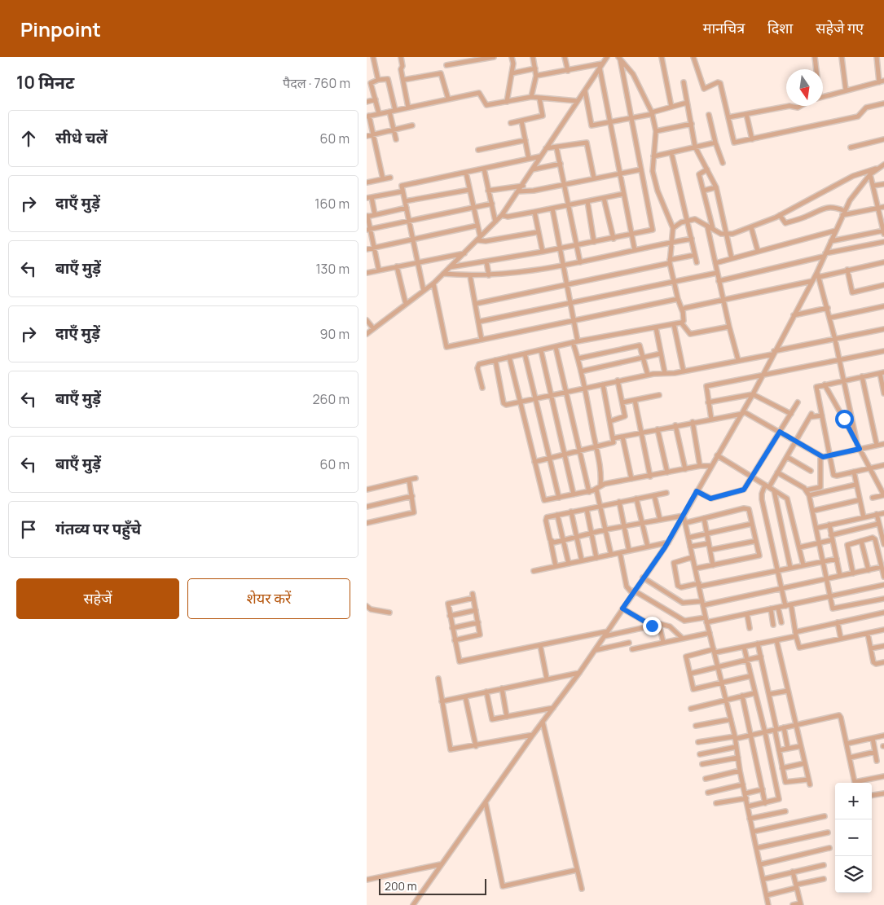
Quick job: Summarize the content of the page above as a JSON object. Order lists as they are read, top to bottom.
{
  "scale_bar": "200 m",
  "north": "bottom",
  "page": {
    "header": "Pinpoint",
    "nav": ["मानचित्र", "दिशा", "सहेजे गए"],
    "heading": ["10 मिनट", "पैदल · 760 m"],
    "list": [
      ["सीधे चलें", "60 m"],
      ["दाएँ मुड़ें", "160 m"],
      ["बाएँ मुड़ें", "130 m"],
      ["दाएँ मुड़ें", "90 m"],
      ["बाएँ मुड़ें", "260 m"],
      ["बाएँ मुड़ें", "60 m"],
      "गंतव्य पर पहुँचे"
    ],
    "buttons": ["सहेजें", "शेयर करें"],
    "map_buttons": ["+", "−"],
    "scale": "200 m"
  }
}
